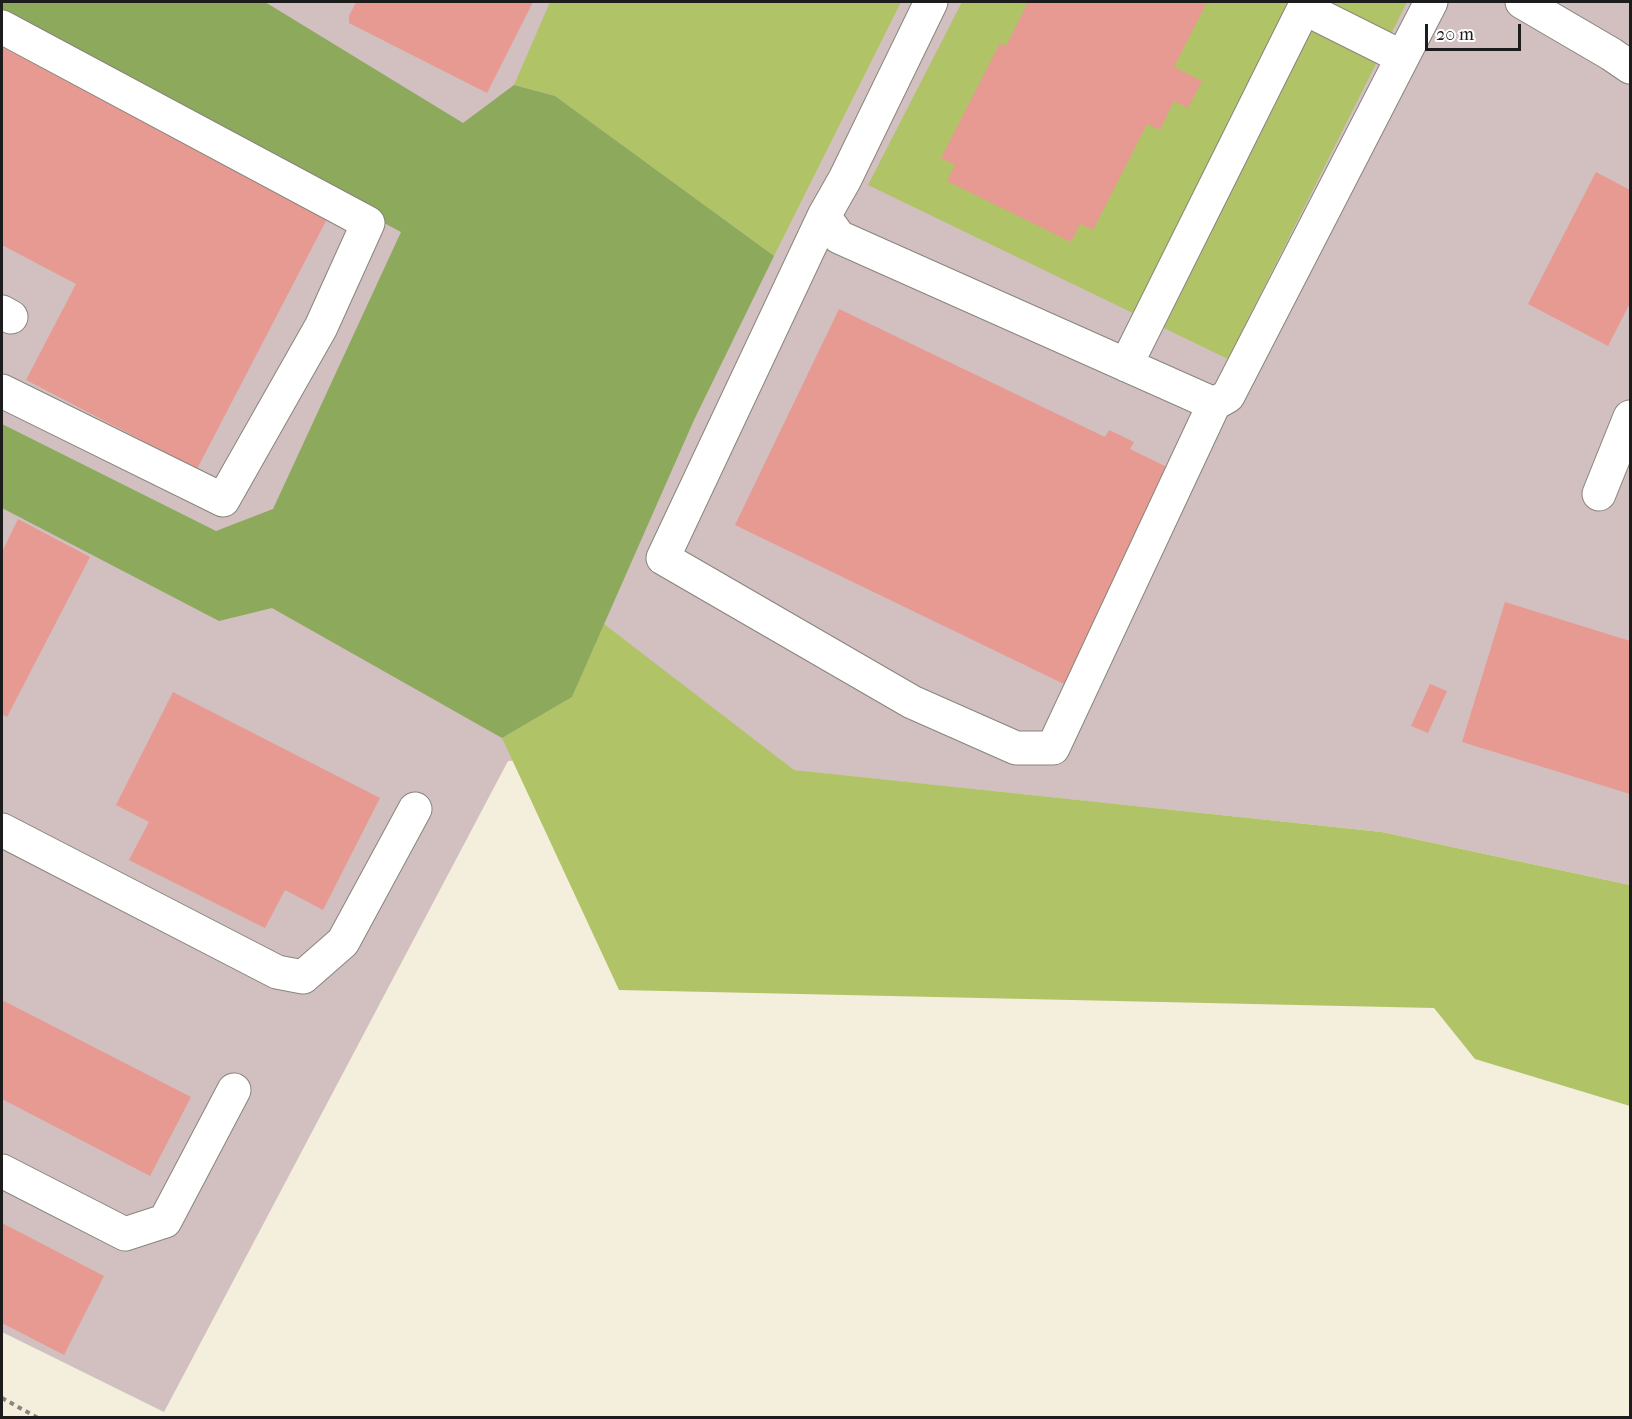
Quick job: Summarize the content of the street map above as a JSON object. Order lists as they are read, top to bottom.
{
  "scale_bar": "20 m"
}
